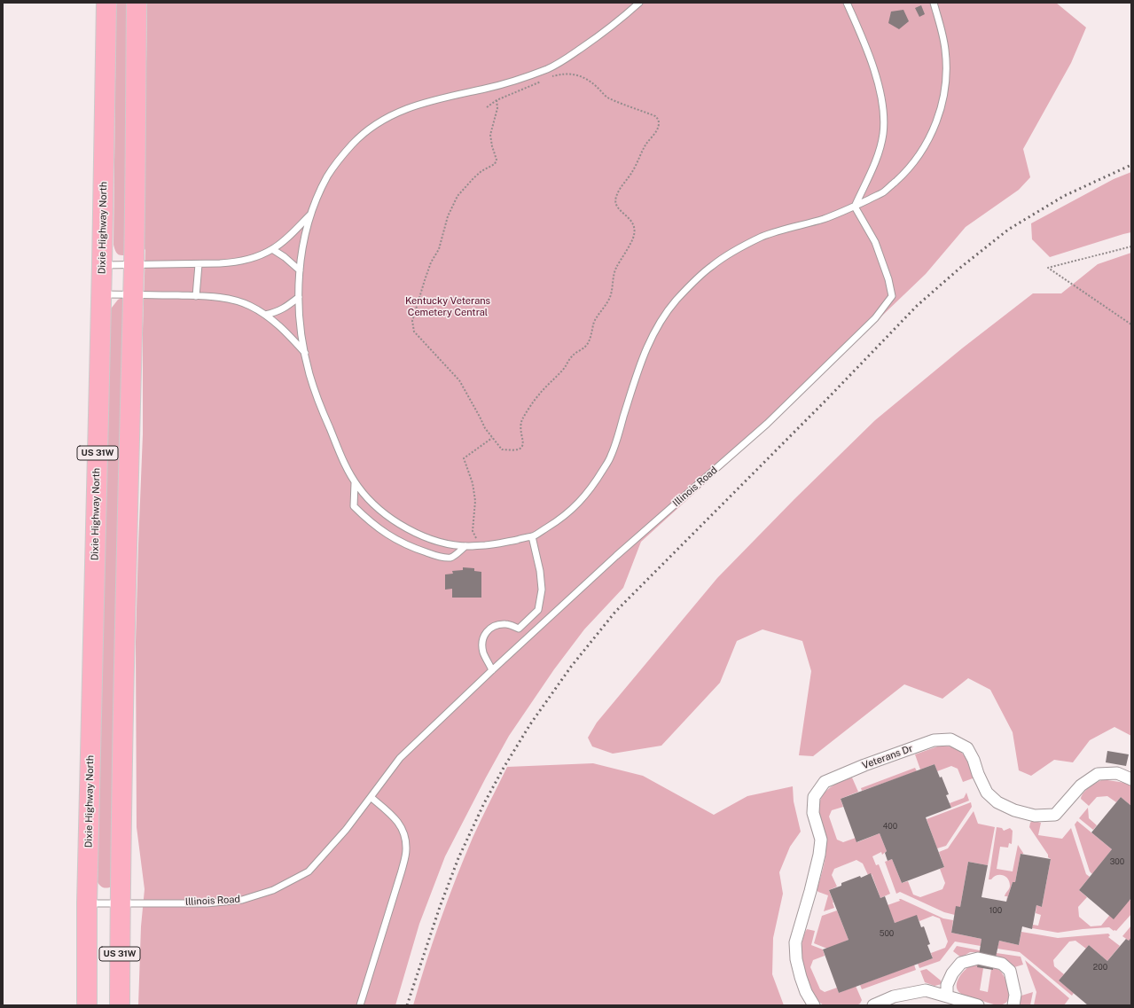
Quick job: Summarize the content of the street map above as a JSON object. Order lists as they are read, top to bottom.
{
  "streets": {
    "highway": ["Dixie Highway North", "US 31W"],
    "street": ["Veterans Dr"],
    "lane": ["Illinois Road", "lllinois Road"]
  },
  "crossings": [
    ["Dixie Highway North", "lllinois Road"],
    ["US 31W", "lllinois Road"],
    ["Illinois Road", "lllinois Road"]
  ],
  "parks": ["Kentucky Veterans Cemetery Central"],
  "house_numbers": [
    "400",
    "300",
    "100",
    "500",
    "200"
  ]
}
